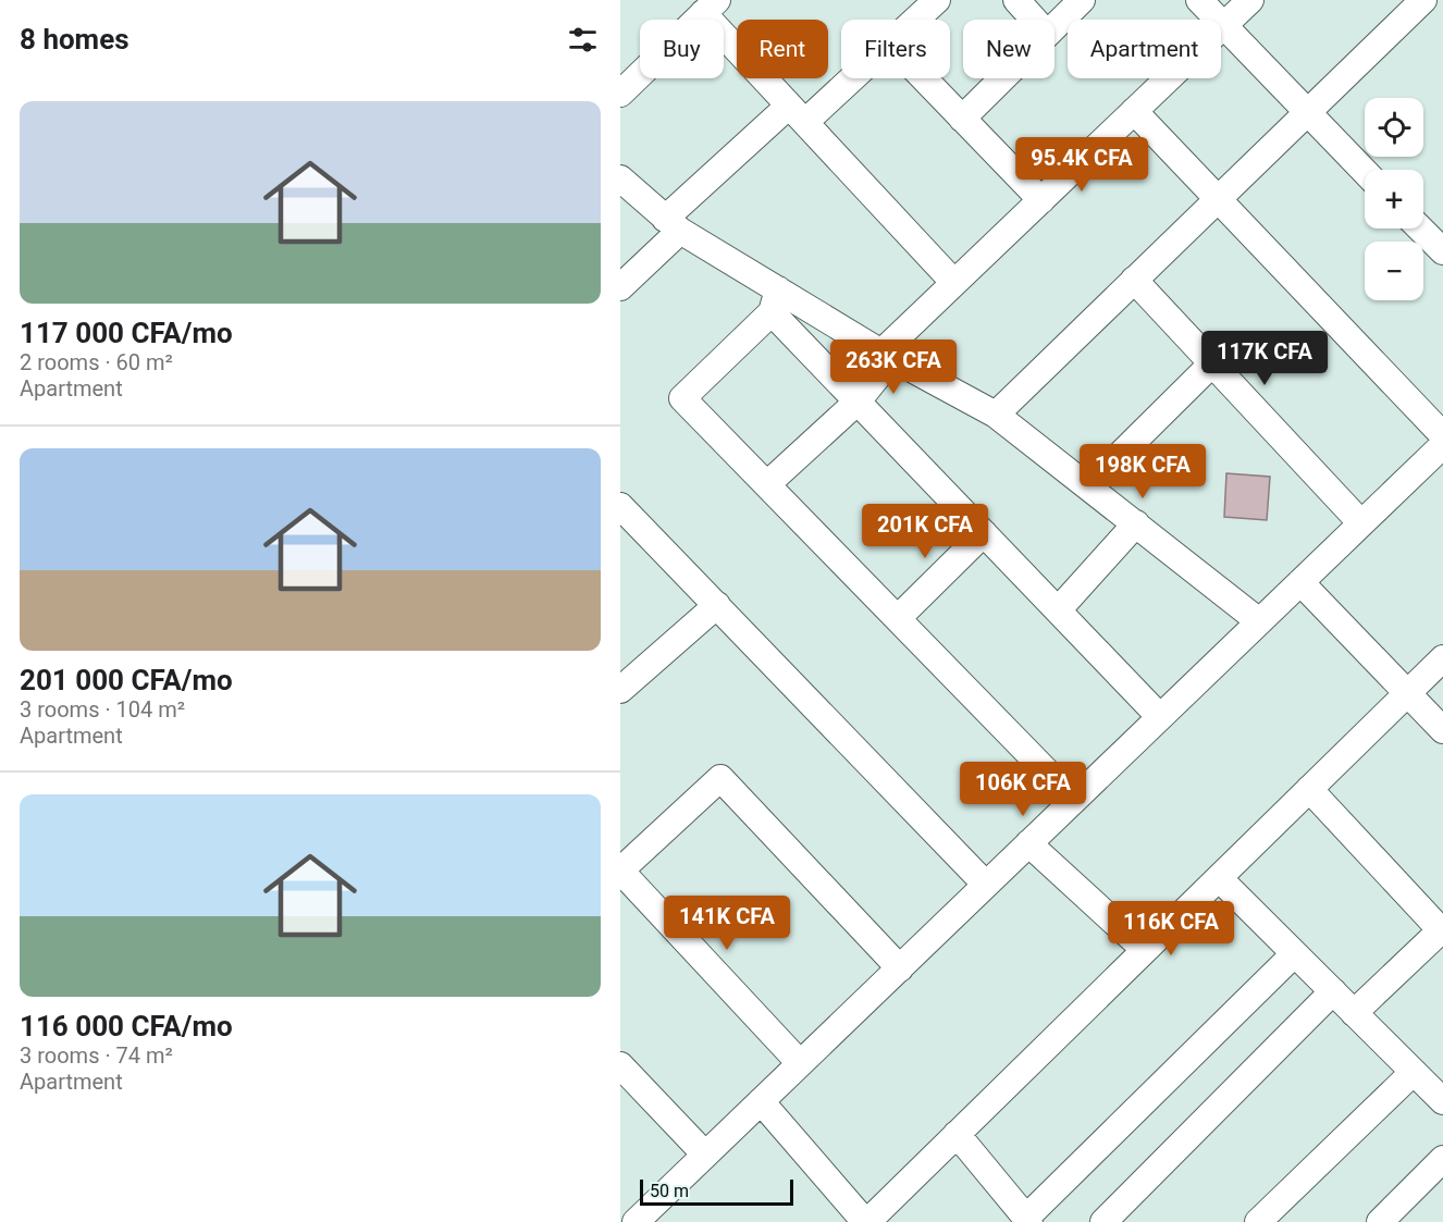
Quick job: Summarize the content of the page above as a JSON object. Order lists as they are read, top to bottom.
{
  "scale_bar": "50 m",
  "page": {
    "heading": "8 homes",
    "chip": [
      "Buy",
      "Rent",
      "Filters",
      "New",
      "Apartment"
    ],
    "list": [
      {
        "name": "117 000 CFA/mo",
        "note": "2 rooms · 60 m² · Apartment"
      },
      {
        "name": "201 000 CFA/mo",
        "note": "3 rooms · 104 m² · Apartment"
      },
      {
        "name": "116 000 CFA/mo",
        "note": "3 rooms · 74 m² · Apartment"
      }
    ],
    "map_buttons": ["+", "−"],
    "price": [
      "95.4K CFA",
      "117K CFA",
      "263K CFA",
      "198K CFA",
      "201K CFA",
      "106K CFA",
      "141K CFA",
      "116K CFA"
    ],
    "scale": "50 m"
  }
}
